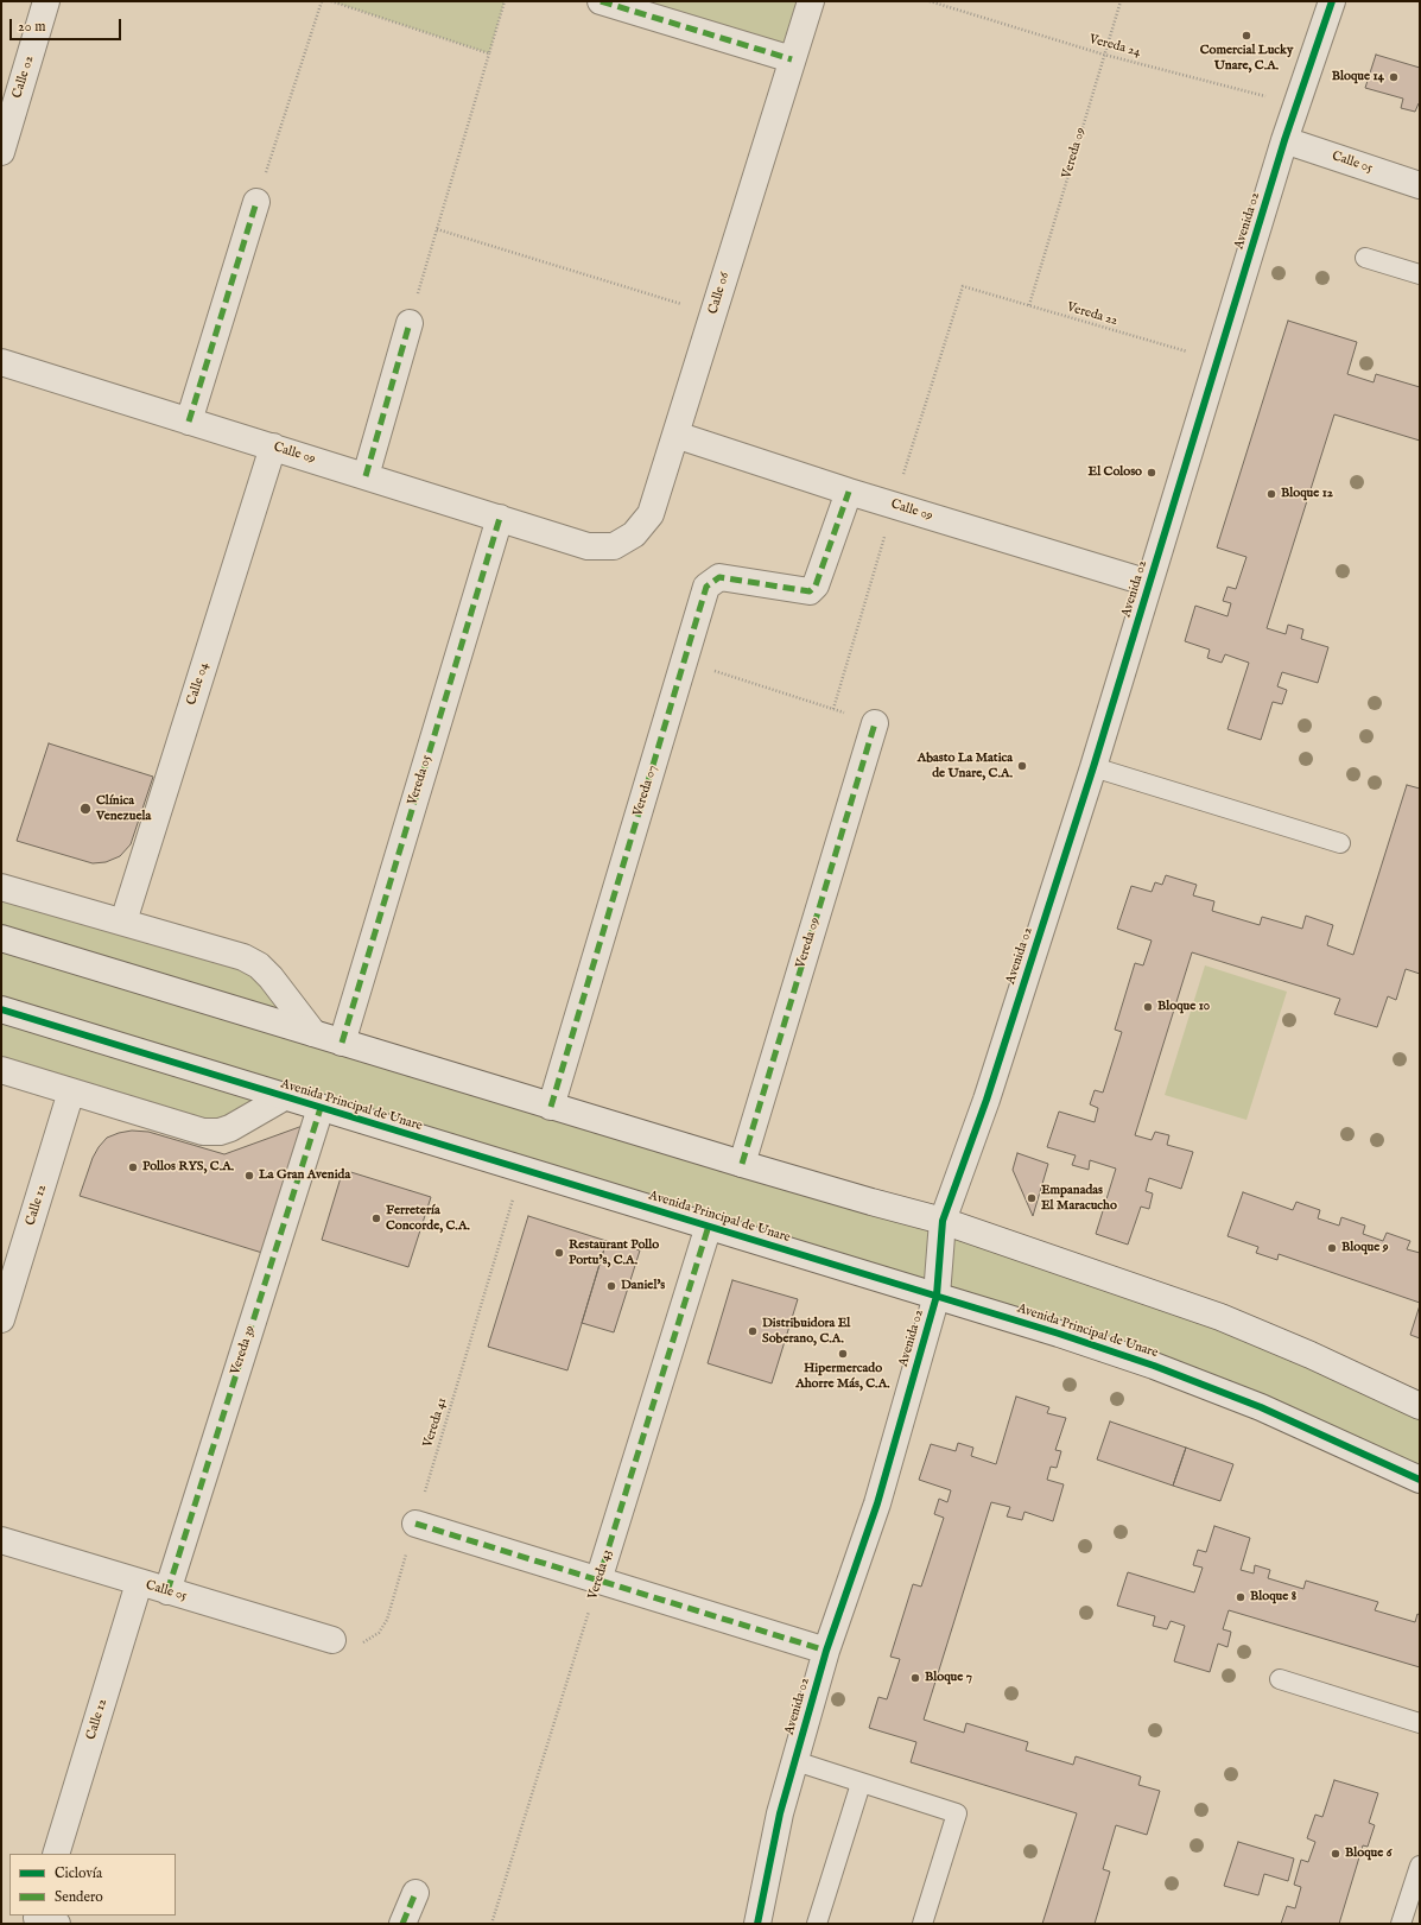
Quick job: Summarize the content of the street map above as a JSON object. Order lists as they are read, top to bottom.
{
  "streets": {
    "street": [
      "Calle 02",
      "Vereda 09",
      "Calle 05",
      "Avenida 02",
      "Calle 06",
      "Calle 09",
      "Calle 04",
      "Vereda 05",
      "Vereda 07",
      "Avenida Principal de Unare",
      "Calle 12",
      "Vereda 39",
      "Vereda 43"
    ],
    "path": ["Vereda 24", "Vereda 22", "Vereda 41"]
  },
  "crossings": [
    ["Vereda 24", "Vereda 09"],
    ["Vereda 24", "Avenida 02"],
    ["Vereda 09", "Vereda 22"],
    ["Calle 05", "Avenida 02"],
    ["Calle 05", "Calle 12"],
    ["Calle 05", "Vereda 39"],
    ["Calle 05", "Vereda 41"],
    ["Avenida 02", "Vereda 22"],
    ["Avenida 02", "Calle 09"],
    ["Avenida 02", "Avenida Principal de Unare"],
    ["Calle 06", "Calle 09"],
    ["Calle 09", "Calle 04"],
    ["Calle 09", "Vereda 05"],
    ["Calle 09", "Vereda 07"],
    ["Avenida Principal de Unare", "Calle 12"],
    ["Avenida Principal de Unare", "Vereda 39"],
    ["Avenida Principal de Unare", "Vereda 41"],
    ["Avenida Principal de Unare", "Vereda 43"]
  ],
  "places": [
    "Comercial Lucky Unare, C.A.",
    "Bloque 14",
    "El Coloso",
    "Bloque 12",
    "Abasto La Matica de Unare, C.A.",
    "Clínica Venezuela",
    "Bloque 10",
    "Pollos RYS, C.A.",
    "La Gran Avenida",
    "Empanadas El Maracucho",
    "Ferretería Concorde, C.A.",
    "Bloque 9",
    "Restaurant Pollo Portu's, C.A.",
    "Daniel's",
    "Distribuidora El Soberano, C.A.",
    "Hipermercado Ahorre Más, C.A.",
    "Bloque 8",
    "Bloque 7",
    "Bloque 6"
  ],
  "legend": ["Ciclovía", "Sendero"],
  "scale_bar": "20 m"
}
